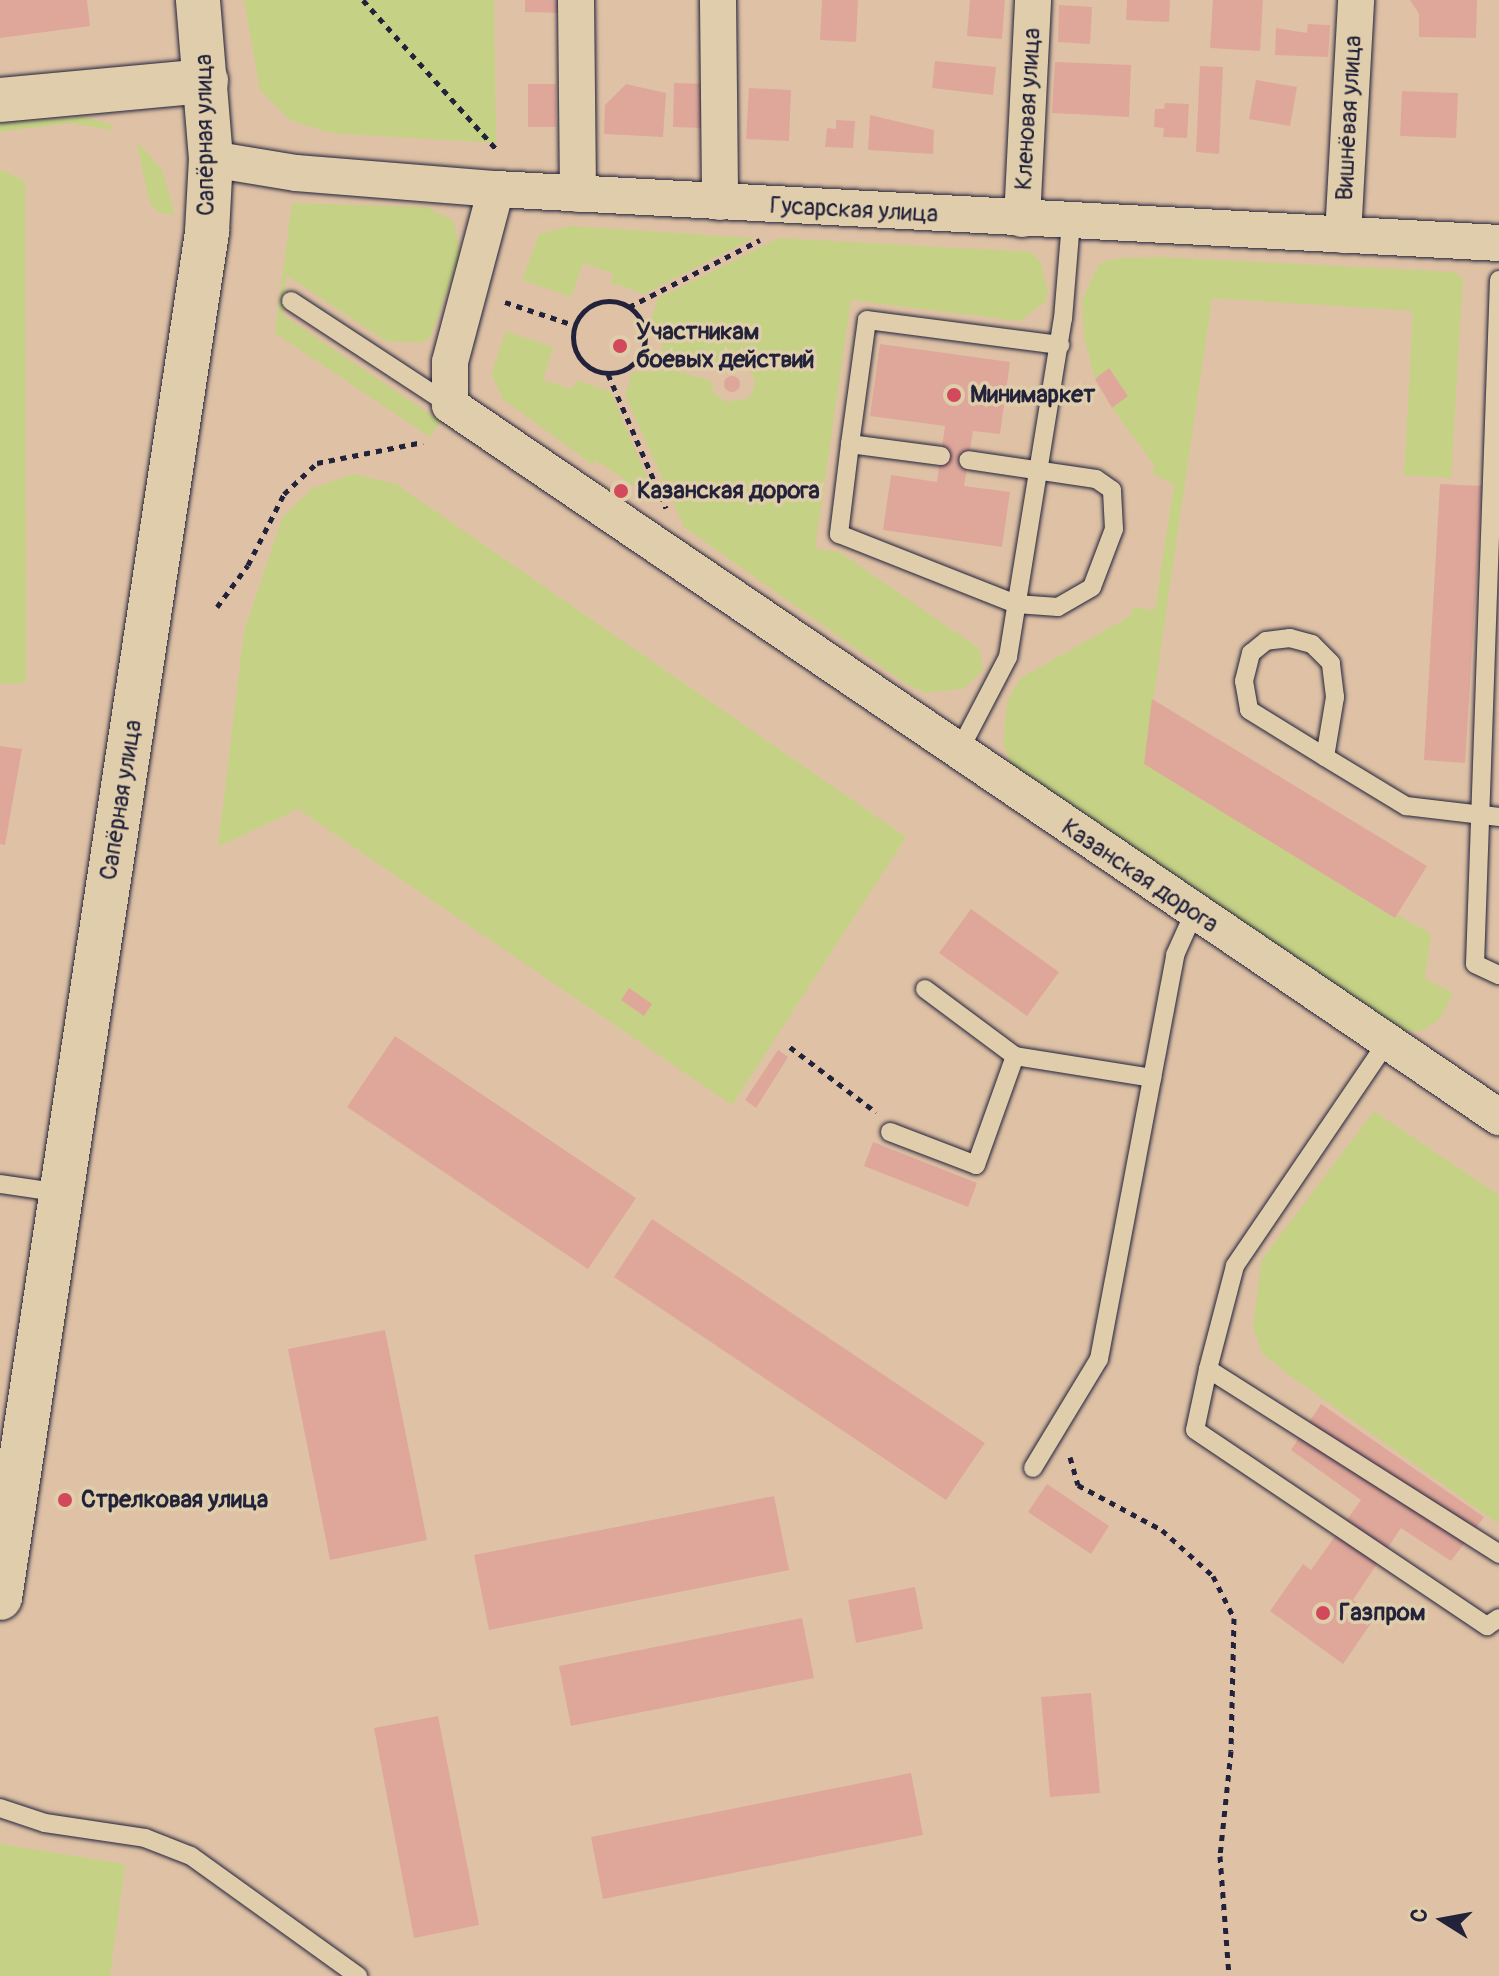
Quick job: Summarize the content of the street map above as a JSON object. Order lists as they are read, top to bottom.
{
  "streets": {
    "street": [
      "Кленовая улица",
      "Вишнёвая улица",
      "Сапёрная улица",
      "Гусарская улица",
      "Казанская дорога"
    ]
  },
  "crossings": [
    ["Кленовая улица", "Гусарская улица"],
    ["Вишнёвая улица", "Гусарская улица"],
    ["Сапёрная улица", "Гусарская улица"]
  ],
  "places": [
    "Участникам боевых действий",
    "Минимаркет",
    "Казанская дорога",
    "Стрелковая улица",
    "Газпром"
  ],
  "north": "left"
}
